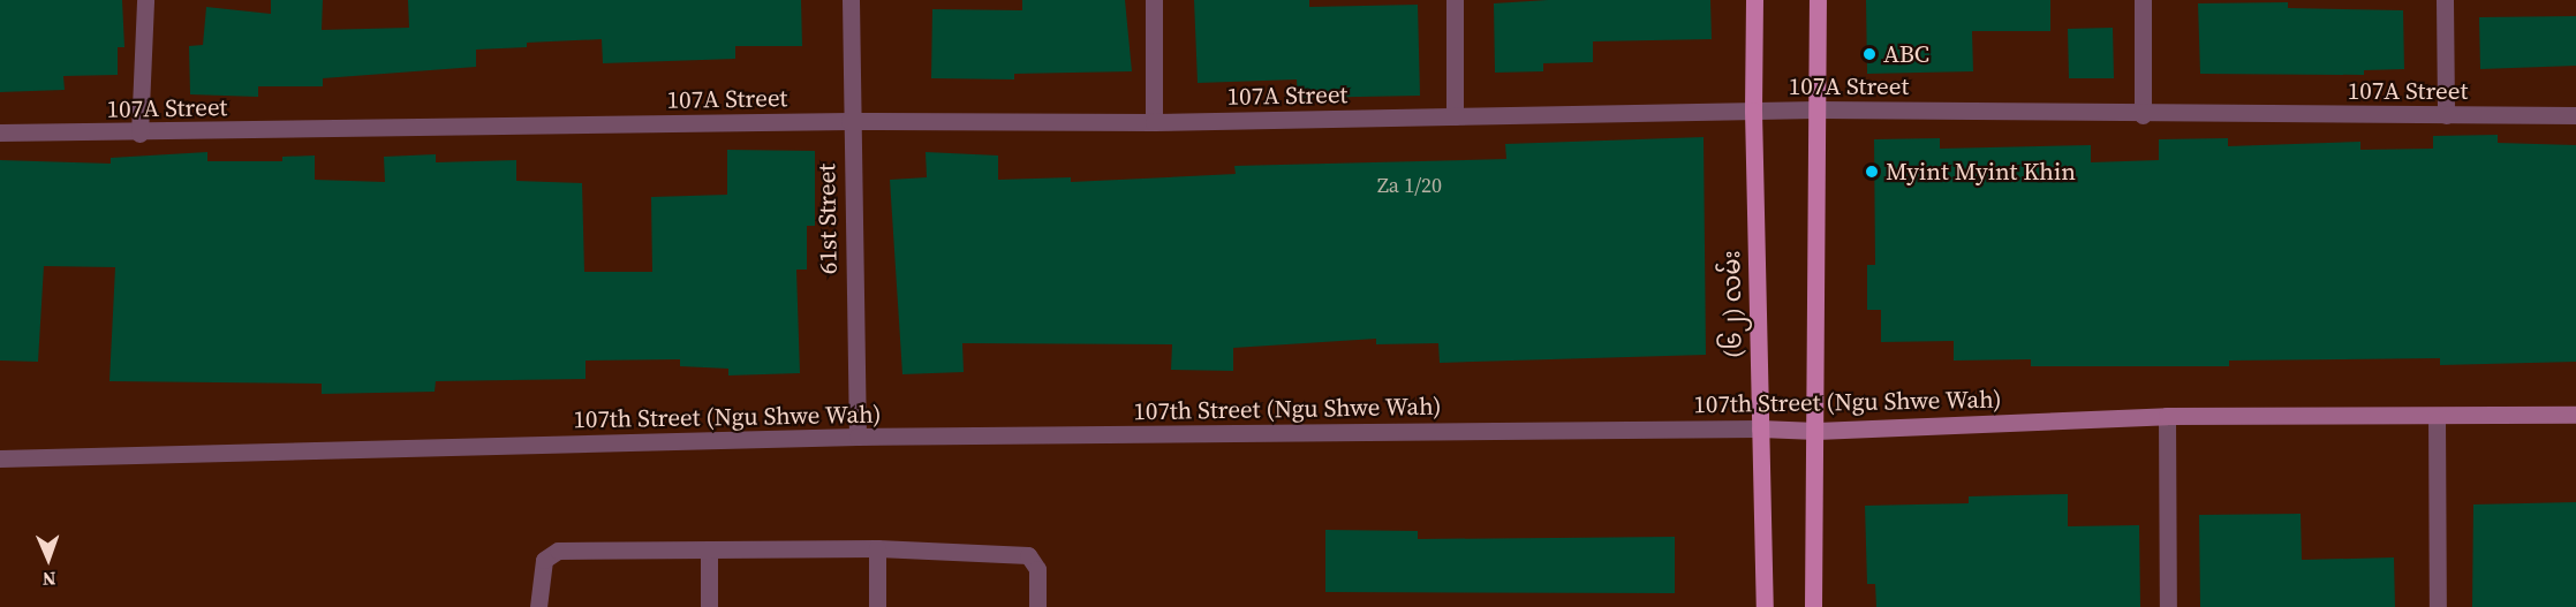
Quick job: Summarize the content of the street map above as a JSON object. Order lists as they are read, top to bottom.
{
  "streets": {
    "main road": ["(၆၂) လမ်း", "107th Street (Ngu Shwe Wah)"],
    "street": ["107A Street", "61st Street"]
  },
  "crossings": [
    ["107A Street", "61st Street"],
    ["107A Street", "(၆၂) လမ်း"],
    ["61st Street", "107th Street (Ngu Shwe Wah)"],
    ["(၆၂) လမ်း", "107th Street (Ngu Shwe Wah)"]
  ],
  "places": ["ABC", "Myint Myint Khin"],
  "house_numbers": ["Za 1/20"],
  "north": "bottom"
}
